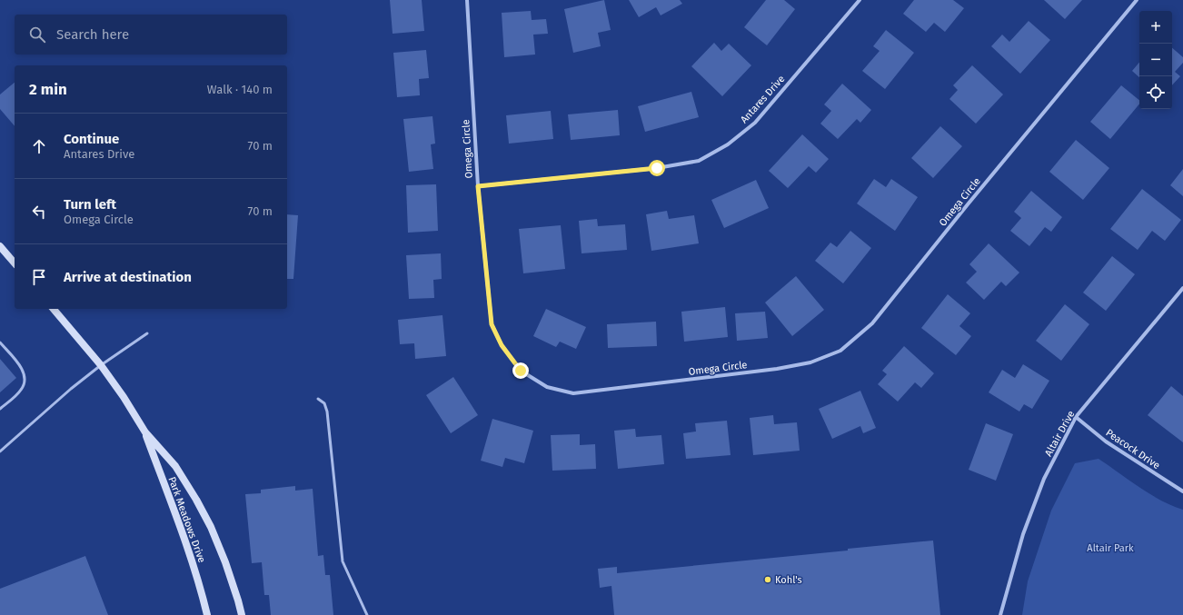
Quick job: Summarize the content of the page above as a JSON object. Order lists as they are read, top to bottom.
{
  "streets": {
    "main road": ["Park Meadows Drive"],
    "street": [
      "Antares Drive",
      "Omega Circle",
      "Altair Drive",
      "Peacock Drive"
    ]
  },
  "crossings": [
    ["Antares Drive", "Omega Circle"],
    ["Altair Drive", "Peacock Drive"]
  ],
  "parks": ["Altair Park"],
  "places": ["Kohl's"],
  "page": {
    "map_buttons": ["+", "−"],
    "search": "Search here",
    "heading": ["2 min", "Walk · 140 m"],
    "list": [
      ["Continue", "Antares Drive", "70 m"],
      ["Turn left", "Omega Circle", "70 m"],
      "Arrive at destination"
    ]
  }
}
